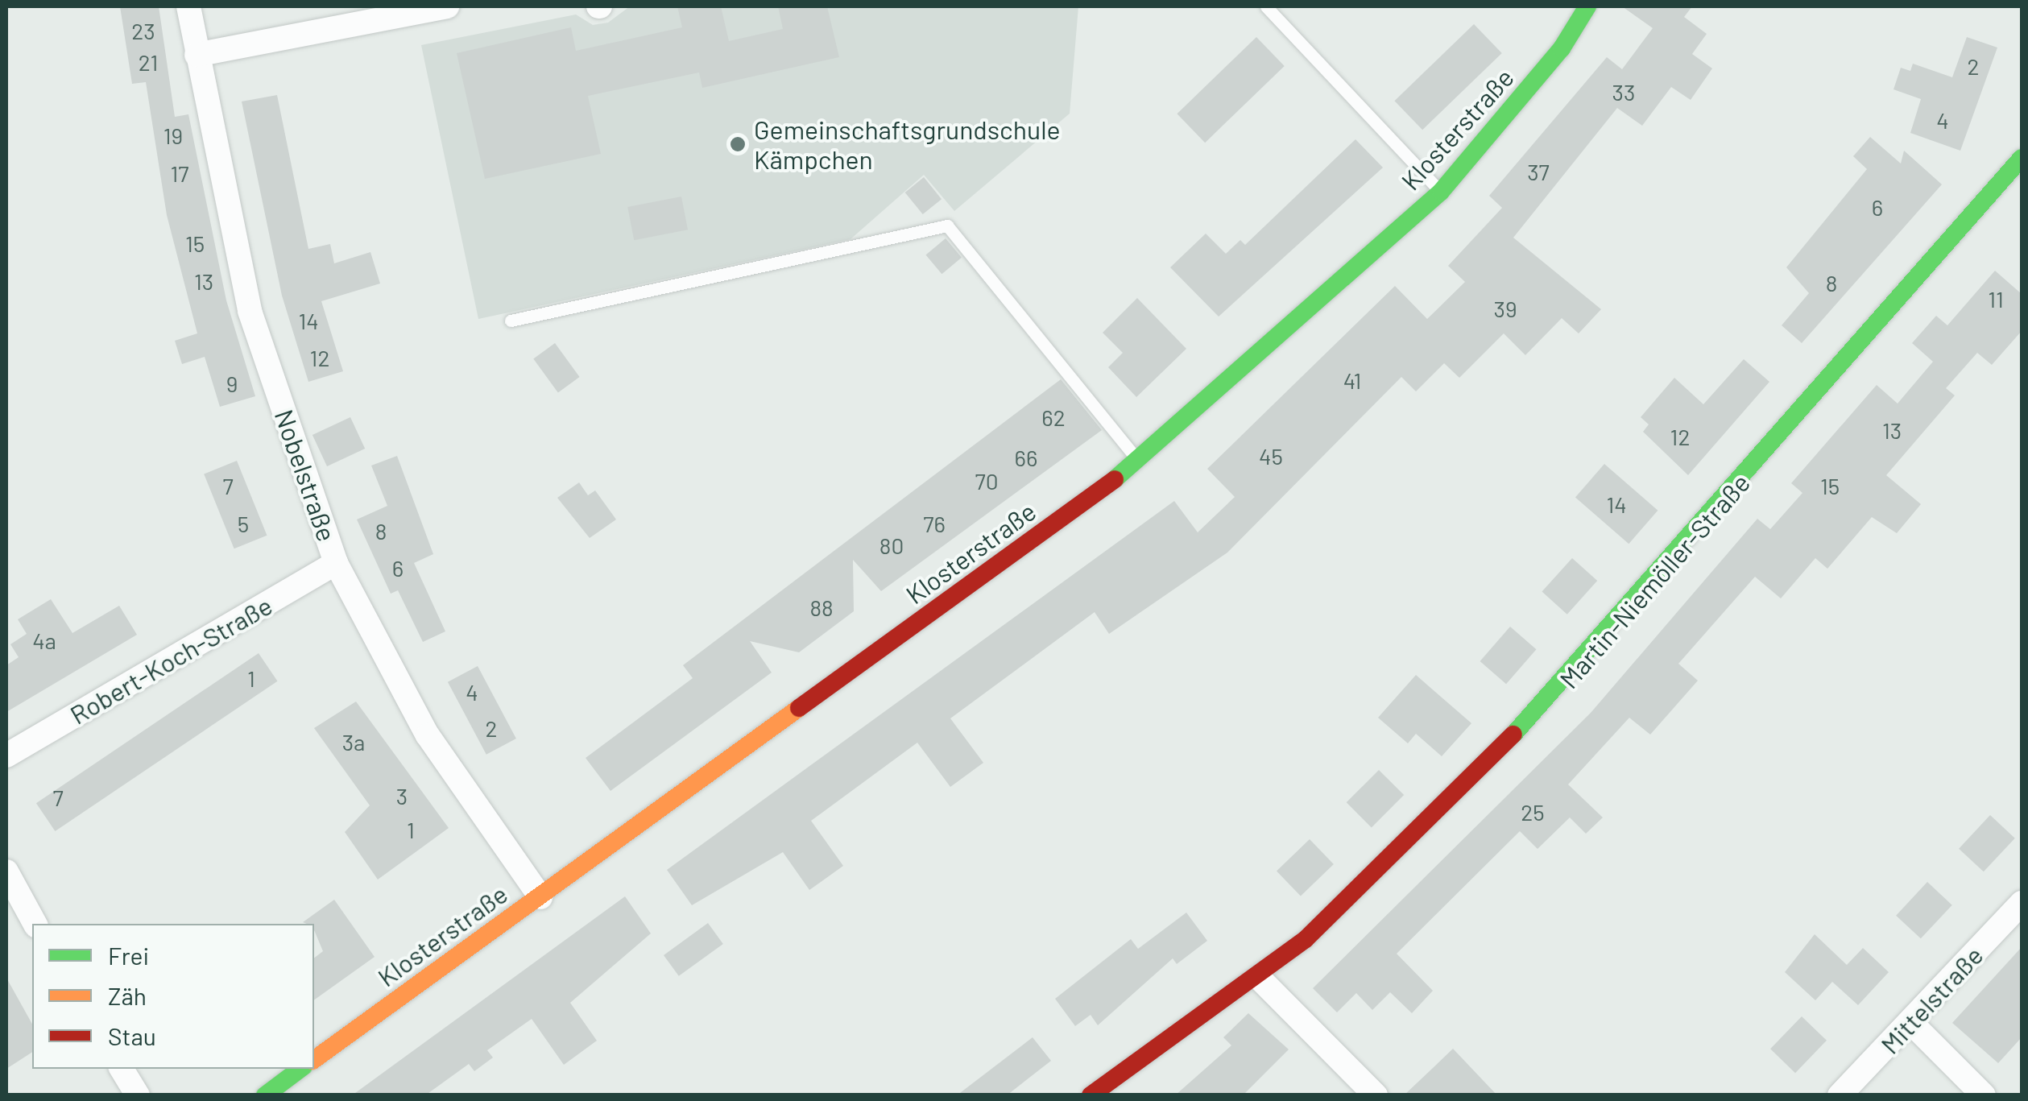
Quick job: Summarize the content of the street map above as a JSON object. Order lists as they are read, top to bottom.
{
  "streets": {
    "main road": ["Klosterstraße", "Martin-Niemöller-Straße"],
    "street": ["Nobelstraße", "Robert-Koch-Straße", "Mittelstraße"]
  },
  "crossings": [
    ["Klosterstraße", "Nobelstraße"],
    ["Nobelstraße", "Robert-Koch-Straße"]
  ],
  "places": ["Gemeinschaftsgrundschule Kämpchen"],
  "house_numbers": [
    "23",
    "21",
    "2",
    "33",
    "4",
    "19",
    "37",
    "17",
    "6",
    "15",
    "13",
    "8",
    "11",
    "39",
    "14",
    "12",
    "41",
    "9",
    "62",
    "13",
    "12",
    "45",
    "66",
    "70",
    "7",
    "15",
    "14",
    "5",
    "76",
    "8",
    "80",
    "6",
    "88",
    "4a",
    "1",
    "4",
    "2",
    "3a",
    "3",
    "7",
    "25",
    "1"
  ],
  "legend": ["Frei", "Zäh", "Stau"]
}
